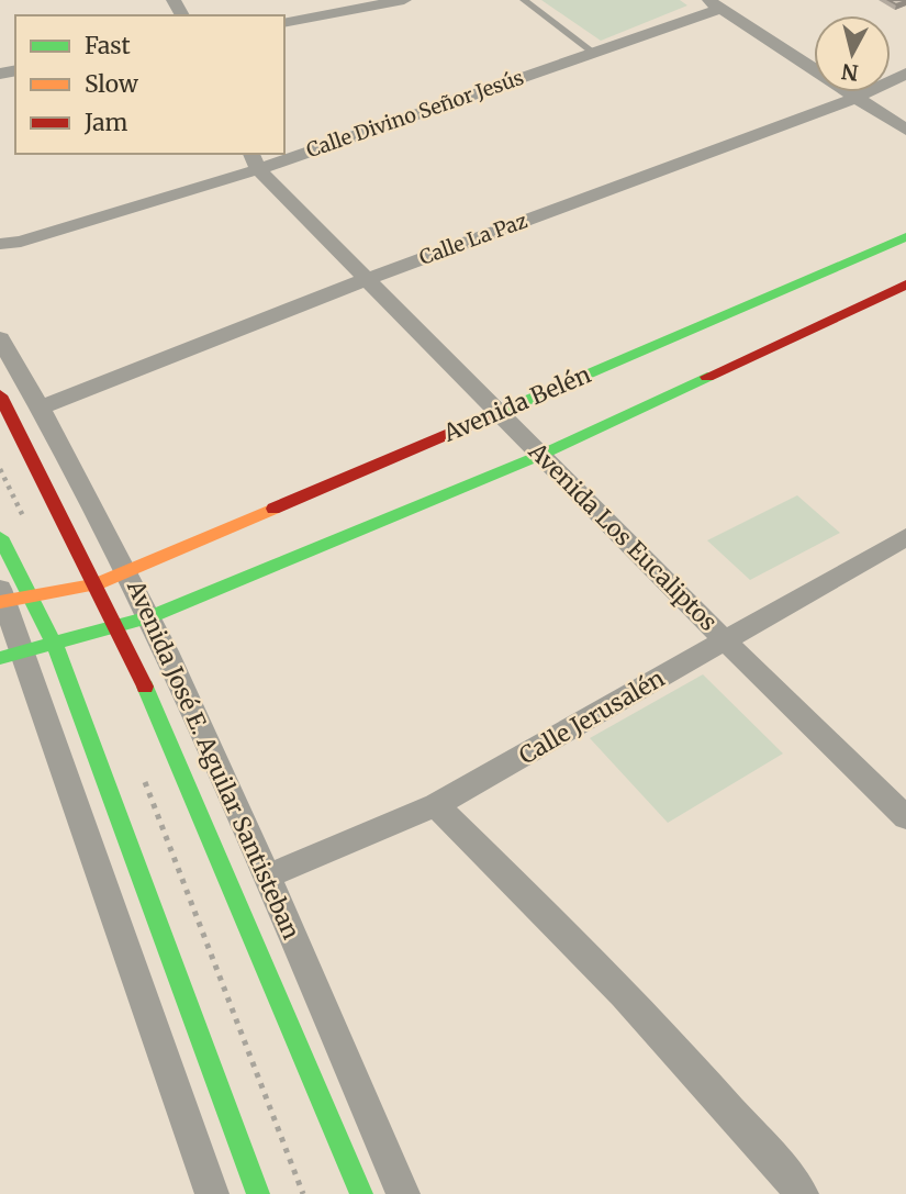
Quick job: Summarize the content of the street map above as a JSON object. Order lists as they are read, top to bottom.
{
  "streets": {
    "street": [
      "Calle Divino Señor Jesús",
      "Calle La Paz",
      "Avenida Belén",
      "Avenida Los Eucaliptos",
      "Calle Jerusalén",
      "Avenida José E. Aguilar Santisteban"
    ]
  },
  "crossings": [
    ["Calle Divino Señor Jesús", "Avenida Los Eucaliptos"],
    ["Calle La Paz", "Avenida Los Eucaliptos"],
    ["Calle La Paz", "Avenida José E. Aguilar Santisteban"],
    ["Avenida Belén", "Avenida Los Eucaliptos"],
    ["Avenida Belén", "Avenida José E. Aguilar Santisteban"],
    ["Avenida Los Eucaliptos", "Calle Jerusalén"],
    ["Calle Jerusalén", "Avenida José E. Aguilar Santisteban"]
  ],
  "legend": ["Fast", "Slow", "Jam"],
  "north": "bottom"
}
